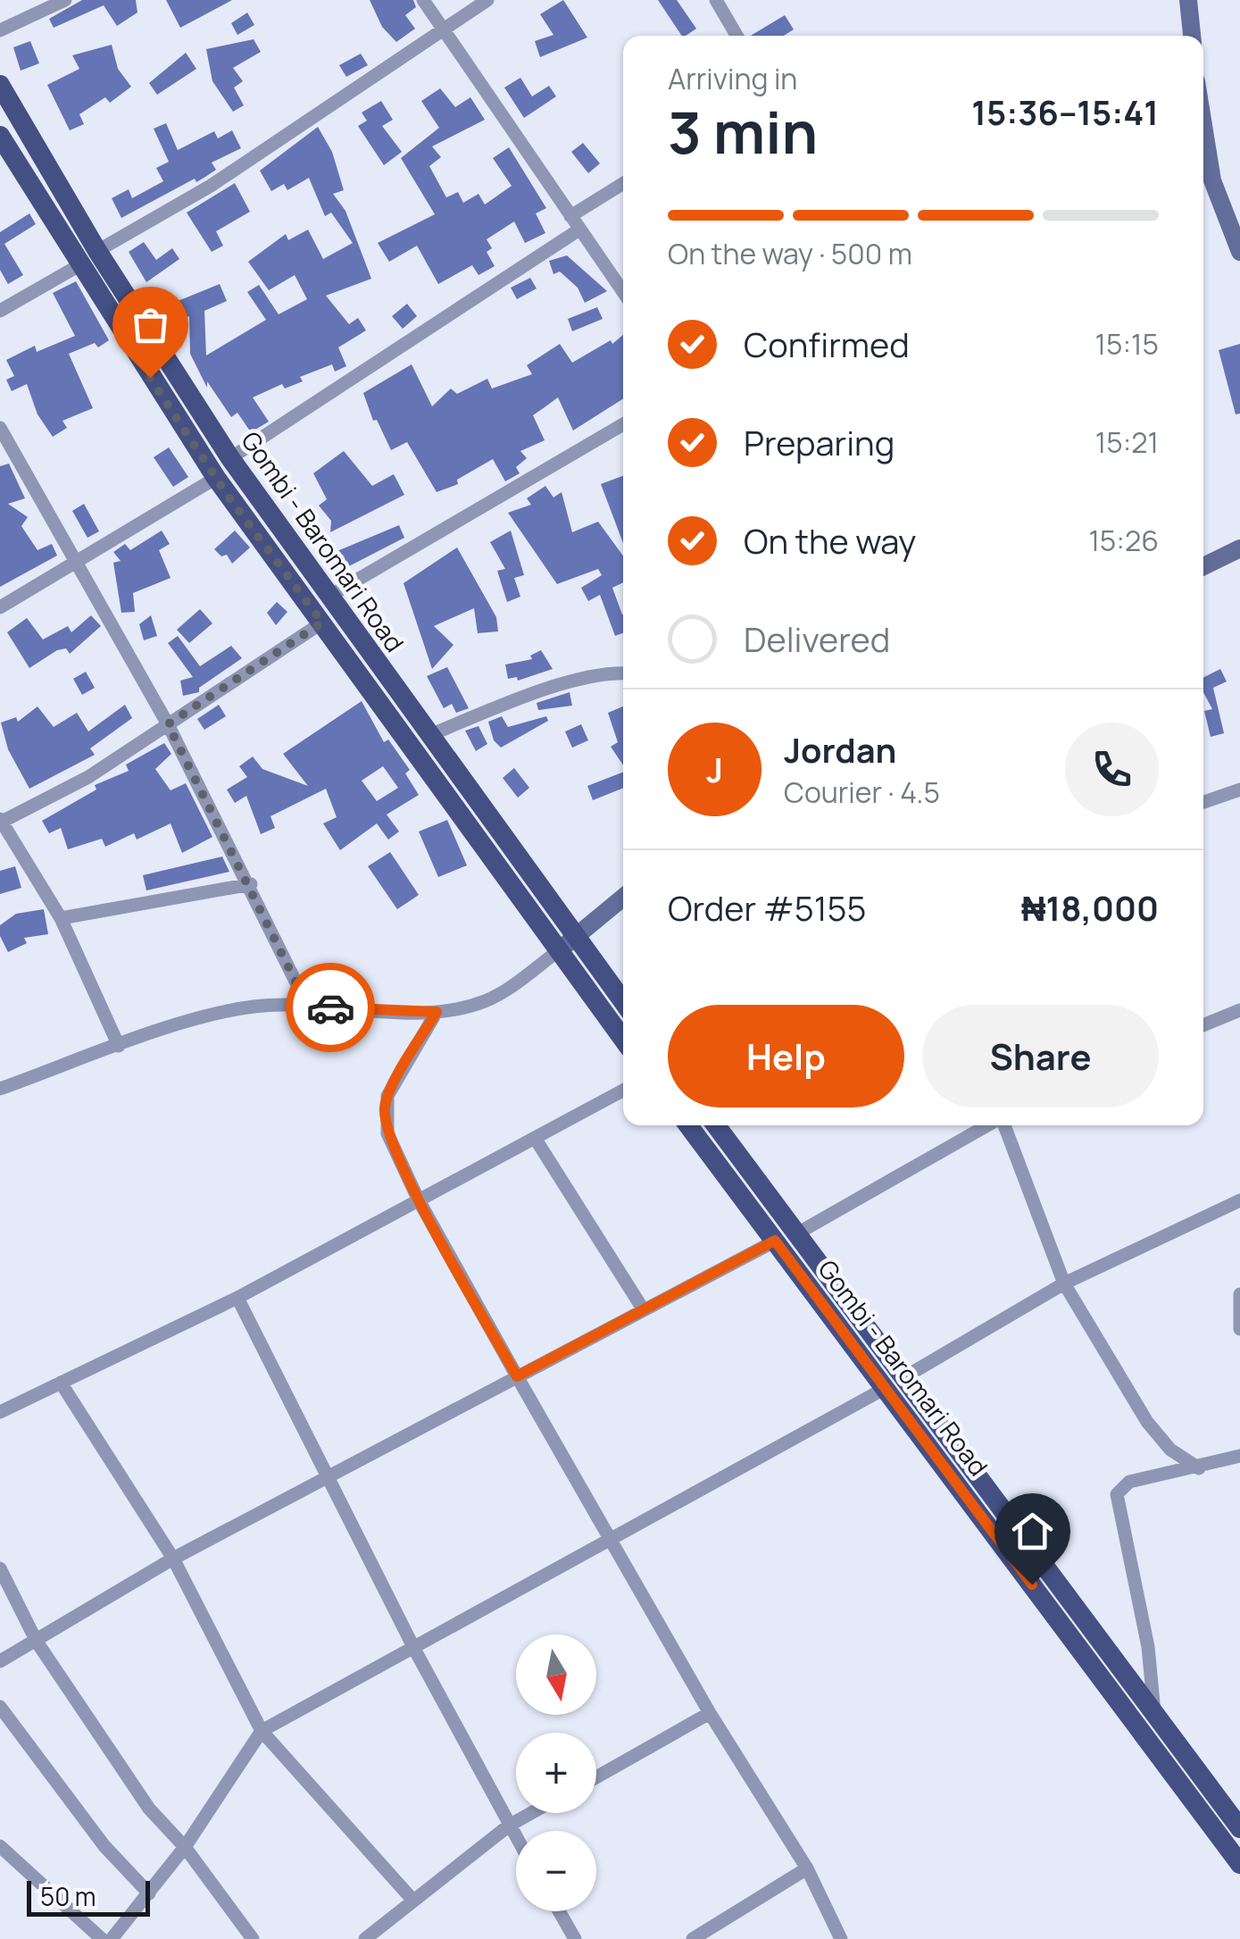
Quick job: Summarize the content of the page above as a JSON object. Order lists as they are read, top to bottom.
{
  "streets": {
    "main road": ["Gombi - Baromari Road"]
  },
  "scale_bar": "50 m",
  "north": "bottom",
  "page": {
    "heading": ["3 min", "Arriving in", "15:36–15:41"],
    "panel": [
      "Jordan",
      "Courier · 4.5",
      "Order #5155",
      "₦18,000"
    ],
    "bar": "On the way · 500 m",
    "list": [
      ["Confirmed", "15:15"],
      ["Preparing", "15:21"],
      ["On the way", "15:26"],
      "Delivered"
    ],
    "round": "J",
    "buttons": ["Help", "Share"],
    "map_buttons": ["+", "−"],
    "scale": "50 m"
  }
}
